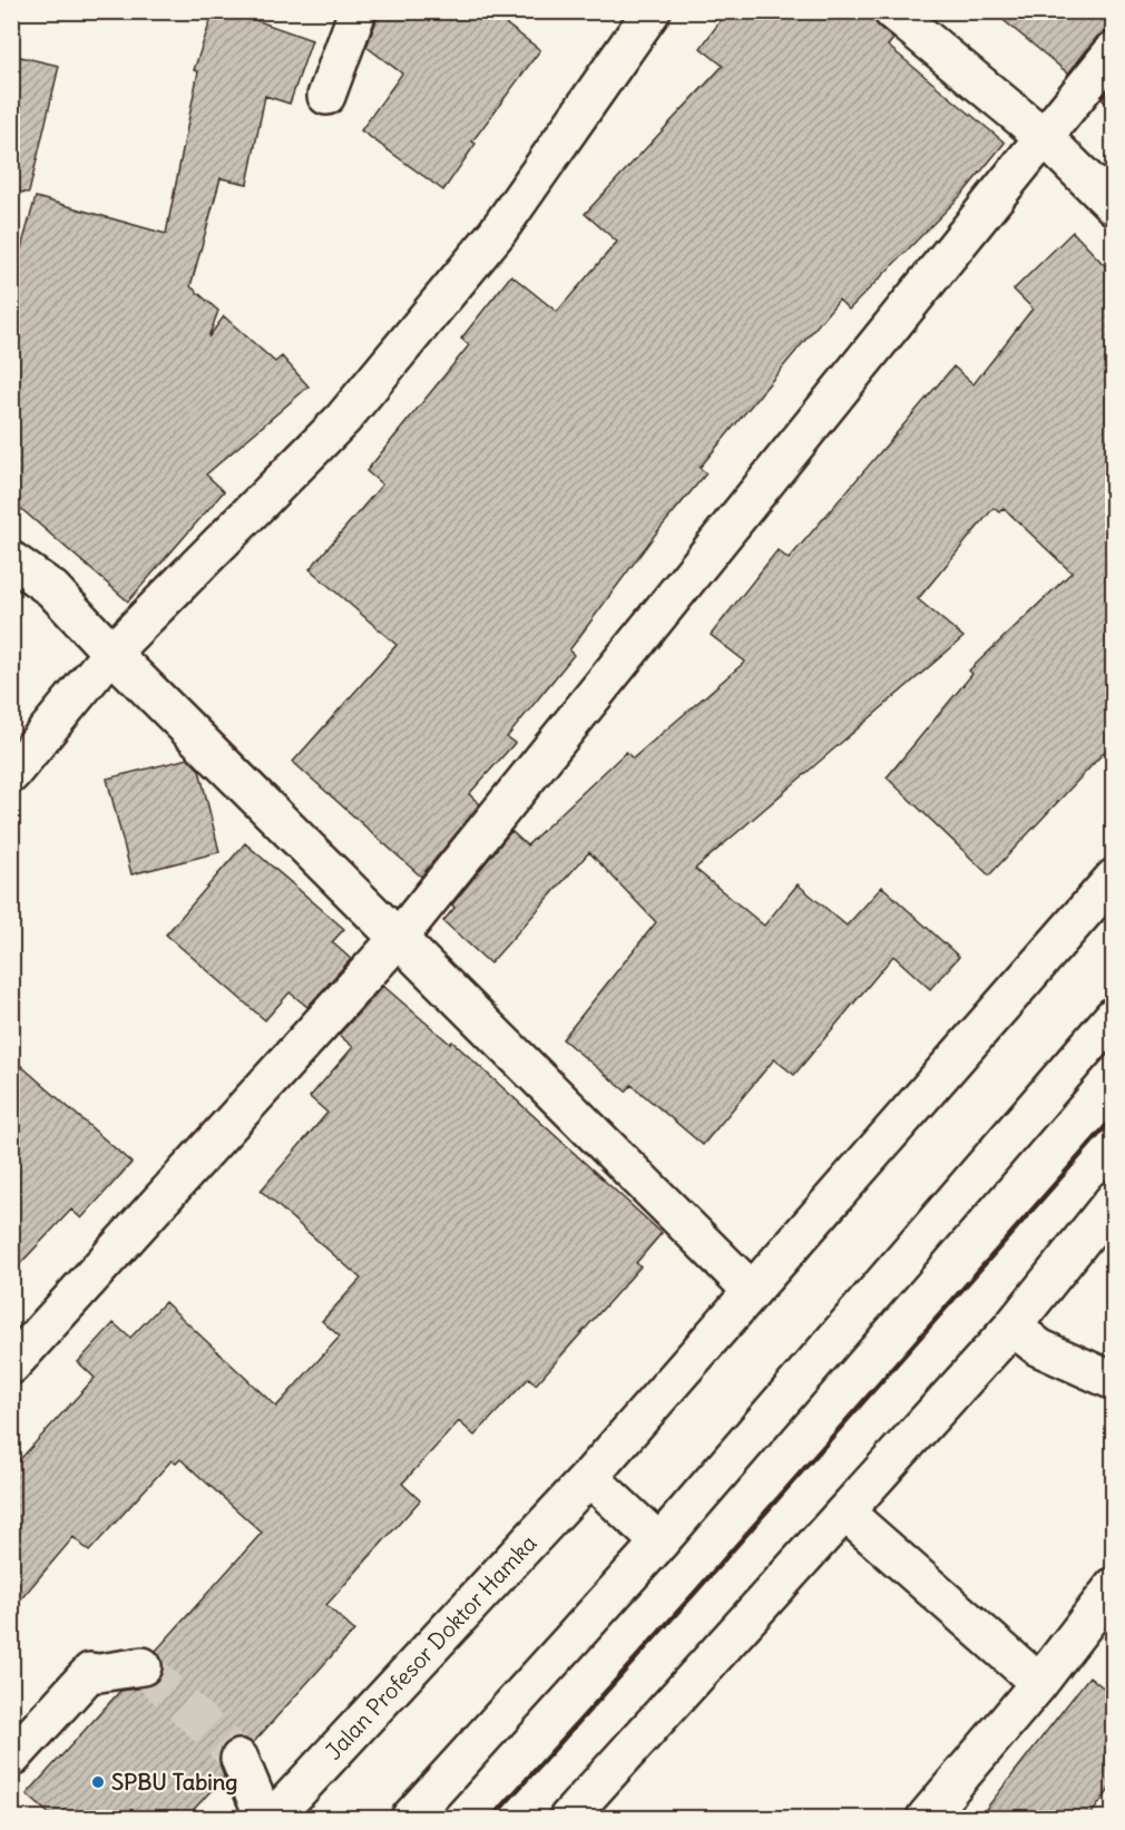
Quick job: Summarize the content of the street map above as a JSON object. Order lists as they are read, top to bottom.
{
  "streets": {
    "main road": ["Jalan Profesor Doktor Hamka"]
  },
  "places": ["SPBU Tabing"]
}
